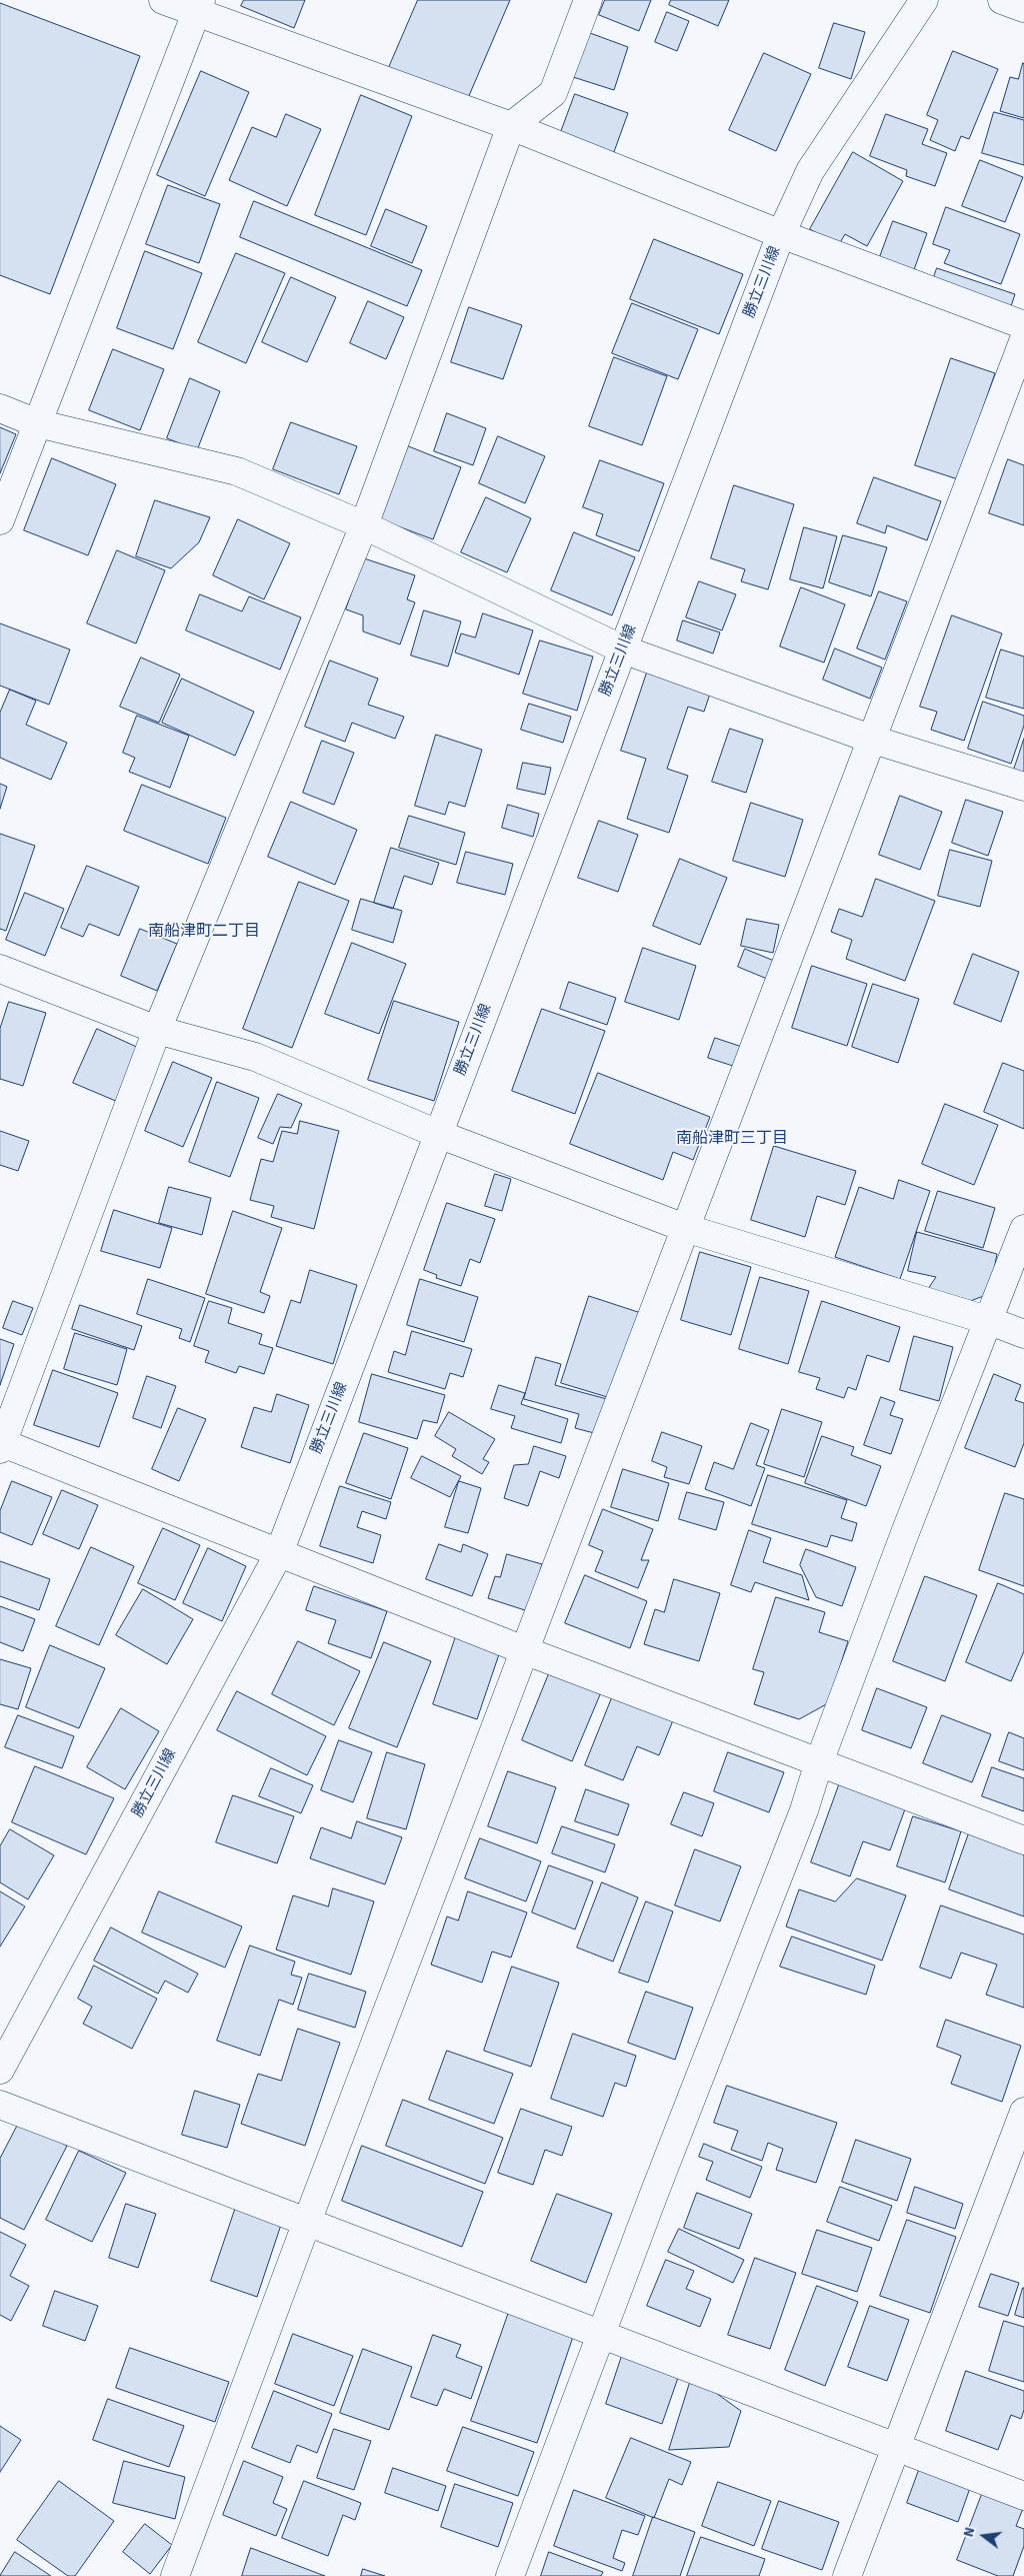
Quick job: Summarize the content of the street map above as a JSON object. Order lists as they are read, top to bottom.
{
  "streets": {
    "street": ["勝立三川線"]
  },
  "districts": ["南船津町二丁目", "南船津町三丁目"],
  "north": "left"
}
